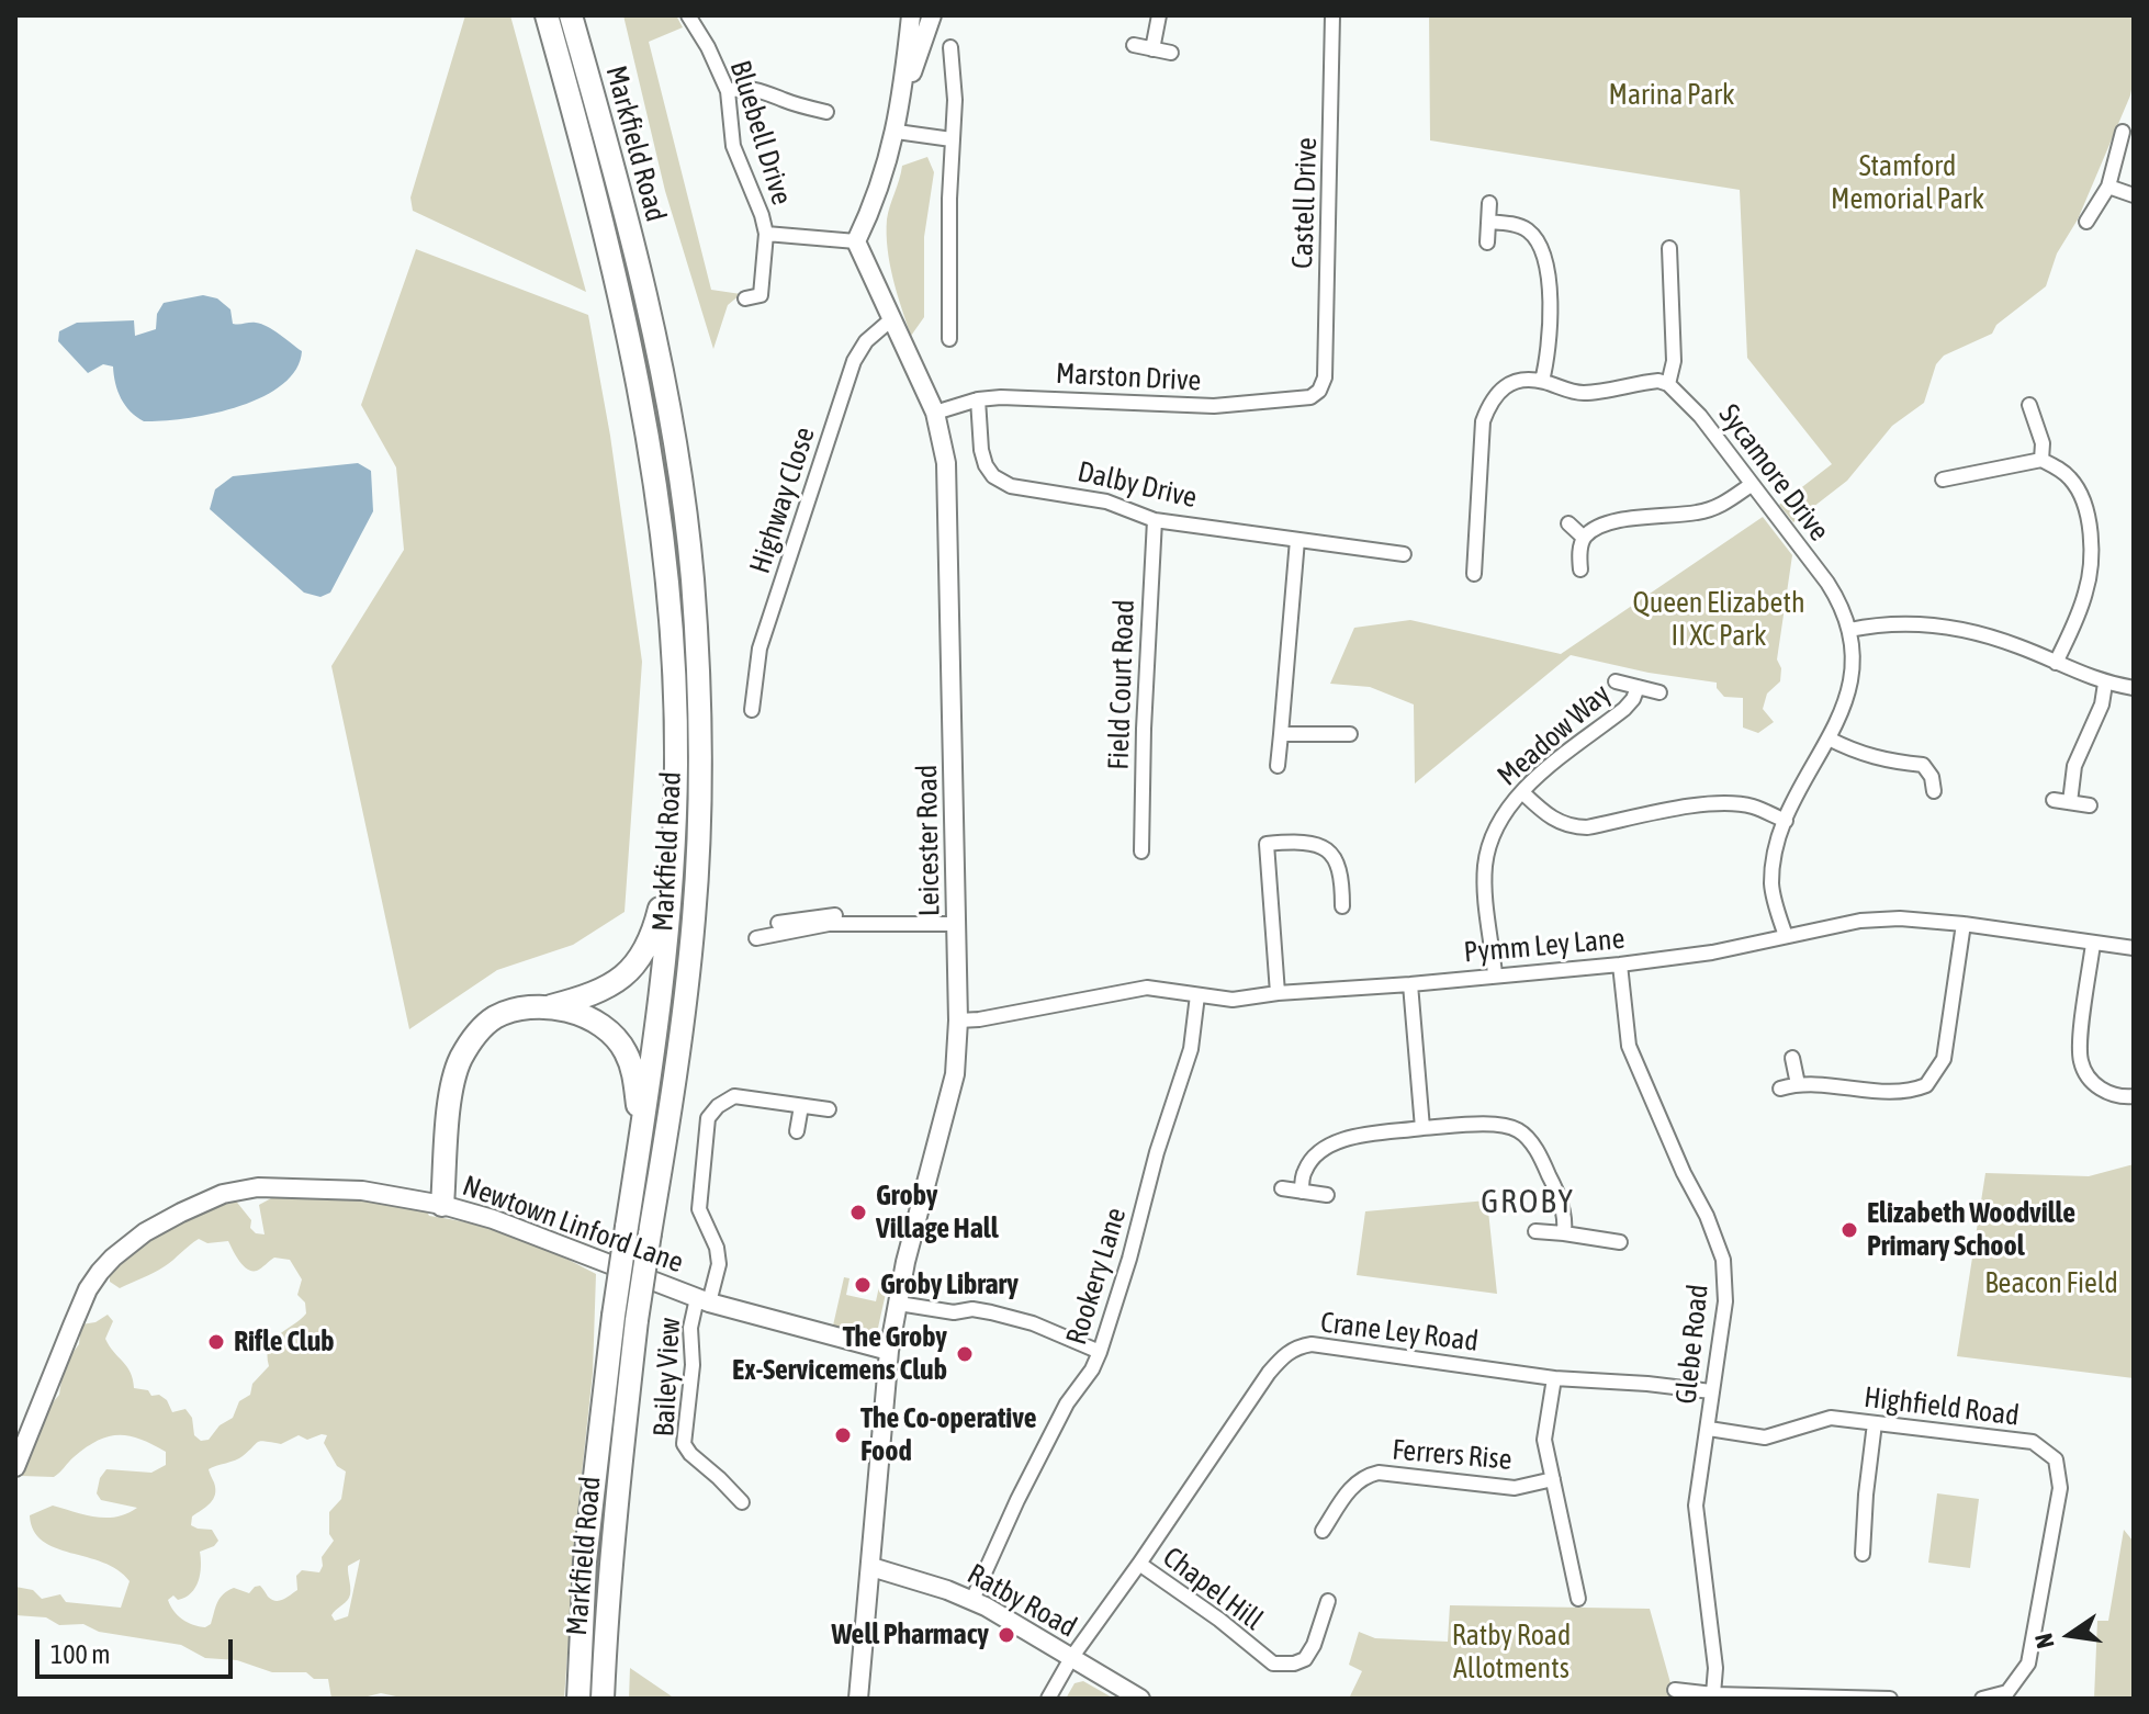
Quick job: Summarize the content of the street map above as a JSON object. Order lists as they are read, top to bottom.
{
  "streets": {
    "highway": ["Markfield Road"],
    "street": [
      "Bluebell Drive",
      "Castell Drive",
      "Marston Drive",
      "Sycamore Drive",
      "Dalby Drive",
      "Highway Close",
      "Field Court Road",
      "Meadow Way",
      "Leicester Road",
      "Pymm Ley Lane",
      "Newtown Linford Lane",
      "Rookery Lane",
      "Crane Ley Road",
      "Glebe Road",
      "Bailey View",
      "Highfield Road",
      "Ferrers Rise",
      "Chapel Hill",
      "Ratby Road"
    ]
  },
  "crossings": [
    ["Bluebell Drive", "Leicester Road"],
    ["Castell Drive", "Marston Drive"],
    ["Marston Drive", "Dalby Drive"],
    ["Marston Drive", "Leicester Road"],
    ["Sycamore Drive", "Pymm Ley Lane"],
    ["Dalby Drive", "Field Court Road"],
    ["Highway Close", "Leicester Road"],
    ["Meadow Way", "Pymm Ley Lane"],
    ["Leicester Road", "Pymm Ley Lane"],
    ["Leicester Road", "Newtown Linford Lane"],
    ["Leicester Road", "Ratby Road"],
    ["Pymm Ley Lane", "Rookery Lane"],
    ["Pymm Ley Lane", "Glebe Road"],
    ["Newtown Linford Lane", "Bailey View"],
    ["Rookery Lane", "Ratby Road"],
    ["Crane Ley Road", "Glebe Road"],
    ["Crane Ley Road", "Chapel Hill"],
    ["Glebe Road", "Highfield Road"],
    ["Chapel Hill", "Ratby Road"]
  ],
  "districts": ["GROBY"],
  "parks": [
    "Marina Park",
    "Stamford Memorial Park",
    "Queen Elizabeth II XC Park",
    "Beacon Field",
    "Ratby Road Allotments"
  ],
  "places": [
    "Groby Village Hall",
    "Elizabeth Woodville Primary School",
    "Groby Library",
    "Rifle Club",
    "The Groby Ex-Servicemens Club",
    "The Co-operative Food",
    "Well Pharmacy"
  ],
  "scale_bar": "100 m",
  "north": "left"
}
